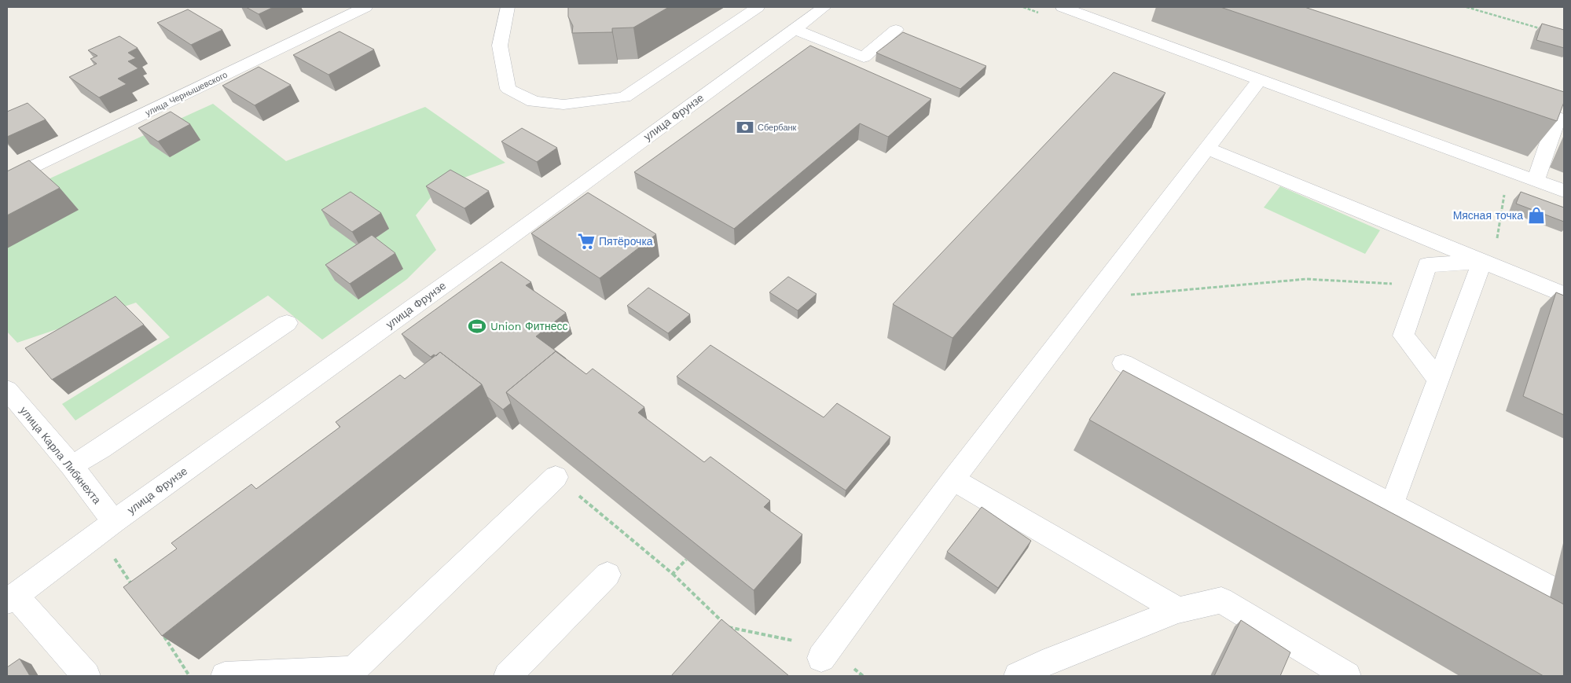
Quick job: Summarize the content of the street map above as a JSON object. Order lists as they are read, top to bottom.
{
  "streets": {
    "street": ["улица Чернышевского", "улица Фрунзе", "улица Карла Либкнехта"]
  },
  "crossings": [
    ["улица Фрунзе", "улица Карла Либкнехта"]
  ],
  "places": {
    "bank": ["Сбербанк"],
    "shop": ["Мясная точка"],
    "supermarket": ["Пятёрочка"],
    "sports": ["Union Фитнесс"]
  }
}
